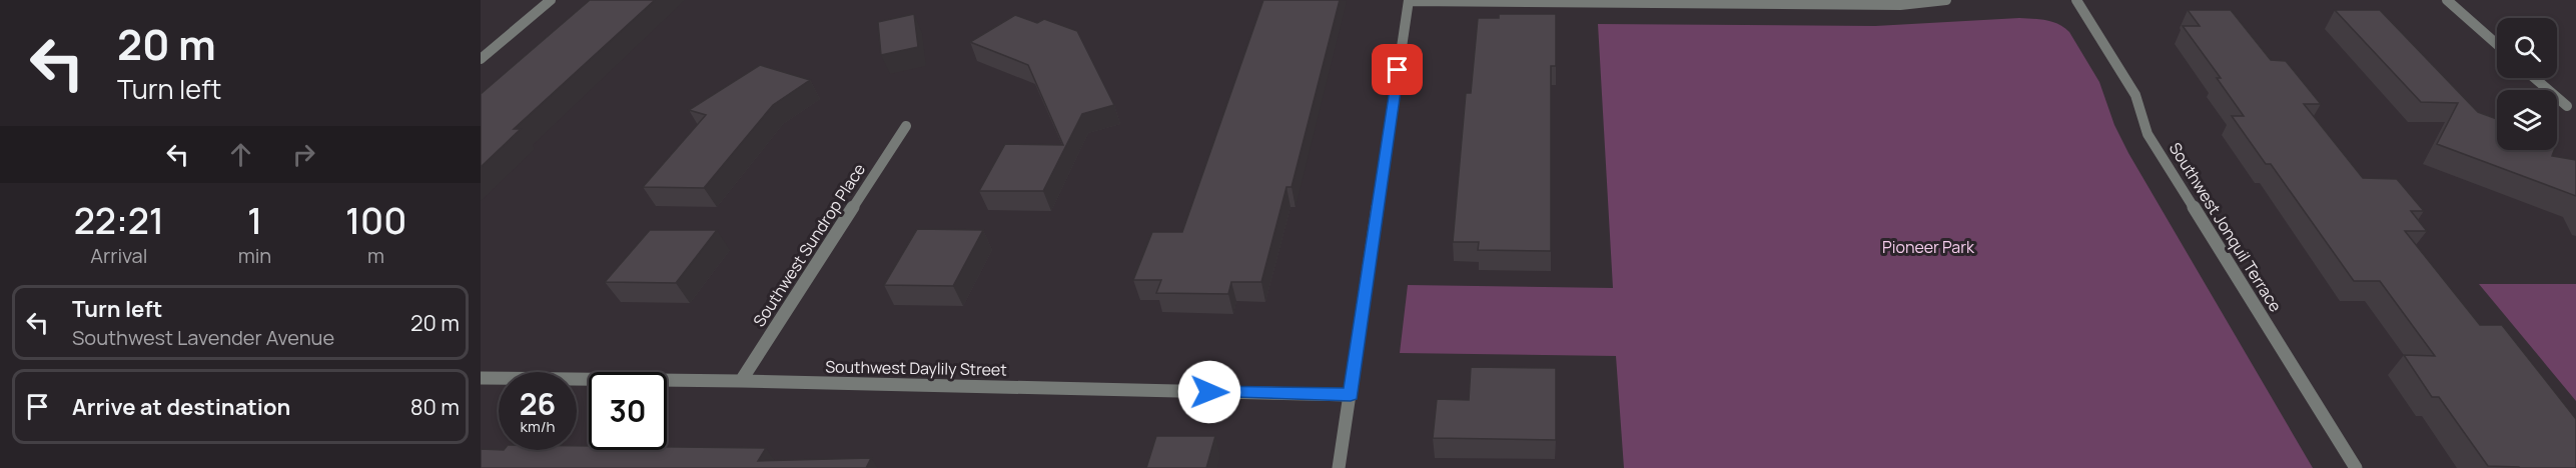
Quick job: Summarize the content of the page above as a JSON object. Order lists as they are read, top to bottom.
{
  "streets": {
    "street": ["Southwest Jonquil Terrace", "Southwest Sundrop Place", "Southwest Daylily Street"]
  },
  "crossings": [
    ["Southwest Sundrop Place", "Southwest Daylily Street"]
  ],
  "parks": ["Pioneer Park"],
  "page": {
    "turn": ["20 m", "Turn left"],
    "eta": [
      "22:21",
      "Arrival",
      "1",
      "min",
      "100",
      "m"
    ],
    "list": [
      {
        "name": "Turn left",
        "note": "Southwest Lavender Avenue",
        "value": "20 m"
      },
      {
        "name": "Arrive at destination",
        "value": "80 m"
      }
    ],
    "speed": "26 km/h",
    "limit": "30"
  }
}
